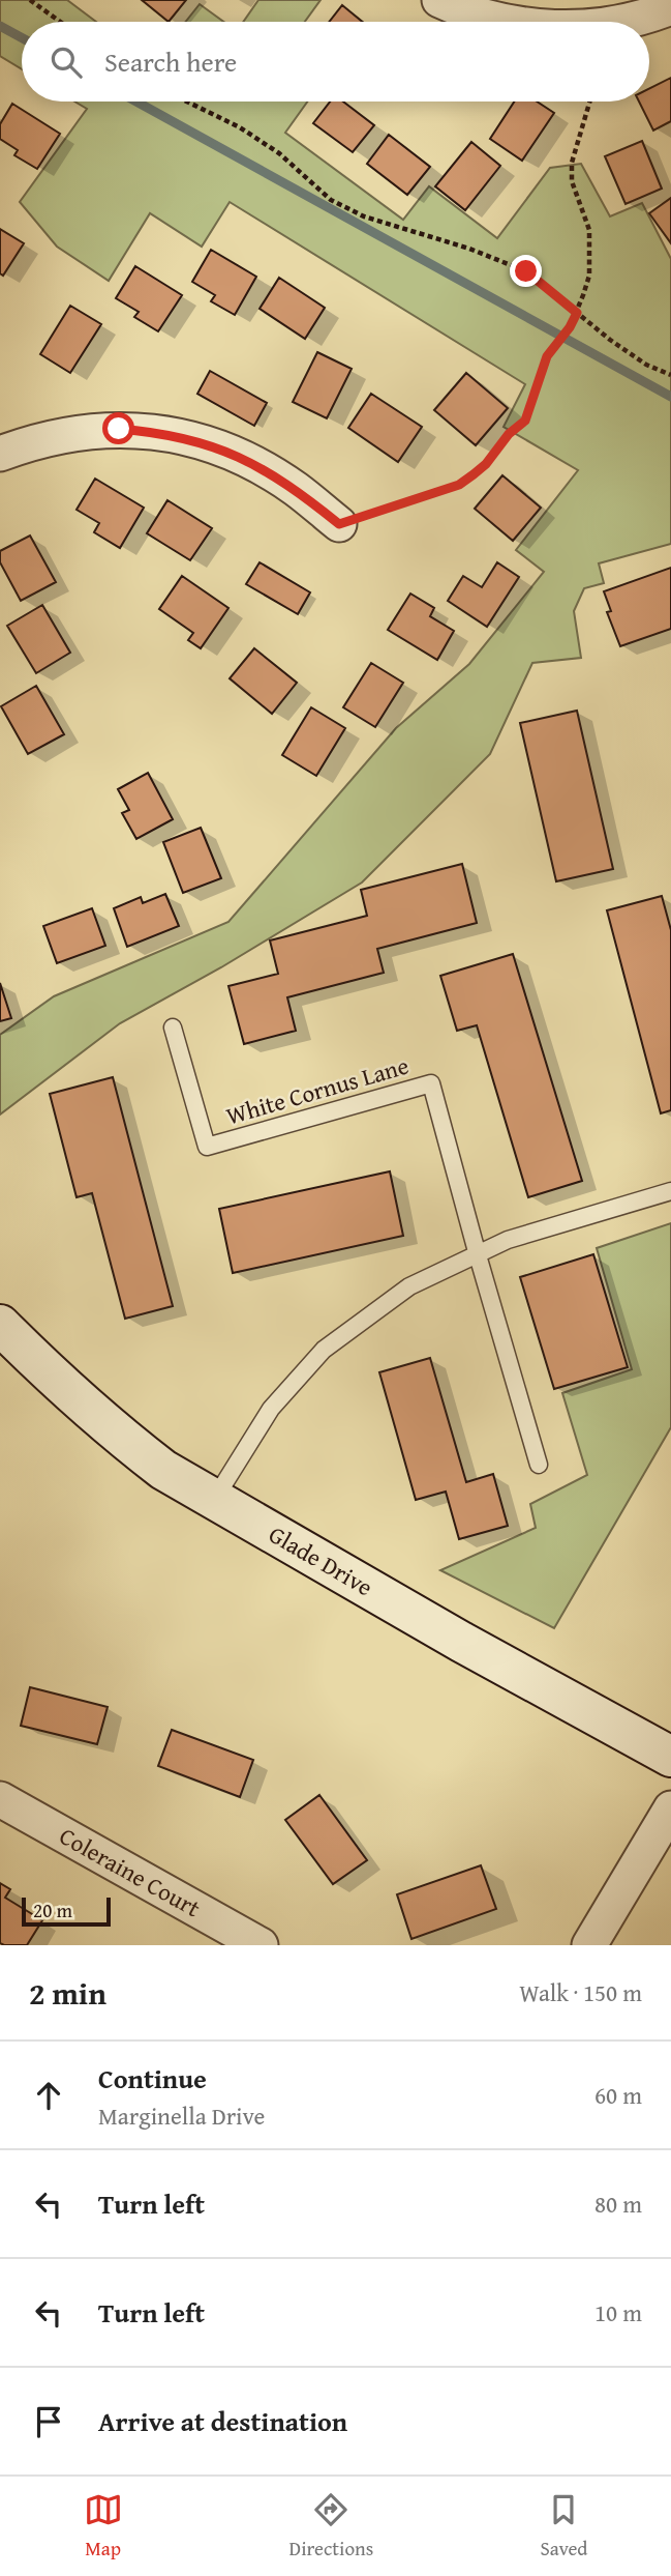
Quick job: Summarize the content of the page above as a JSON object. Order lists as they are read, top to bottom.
{
  "streets": {
    "street": ["Glade Drive", "Coleraine Court"],
    "lane": ["White Cornus Lane"]
  },
  "scale_bar": "20 m",
  "page": {
    "search": "Search here",
    "scale": "20 m",
    "heading": ["2 min", "Walk · 150 m"],
    "list": [
      ["Continue", "Marginella Drive", "60 m"],
      ["Turn left", "80 m"],
      ["Turn left", "10 m"],
      "Arrive at destination"
    ],
    "nav": ["Map", "Directions", "Saved"]
  }
}
